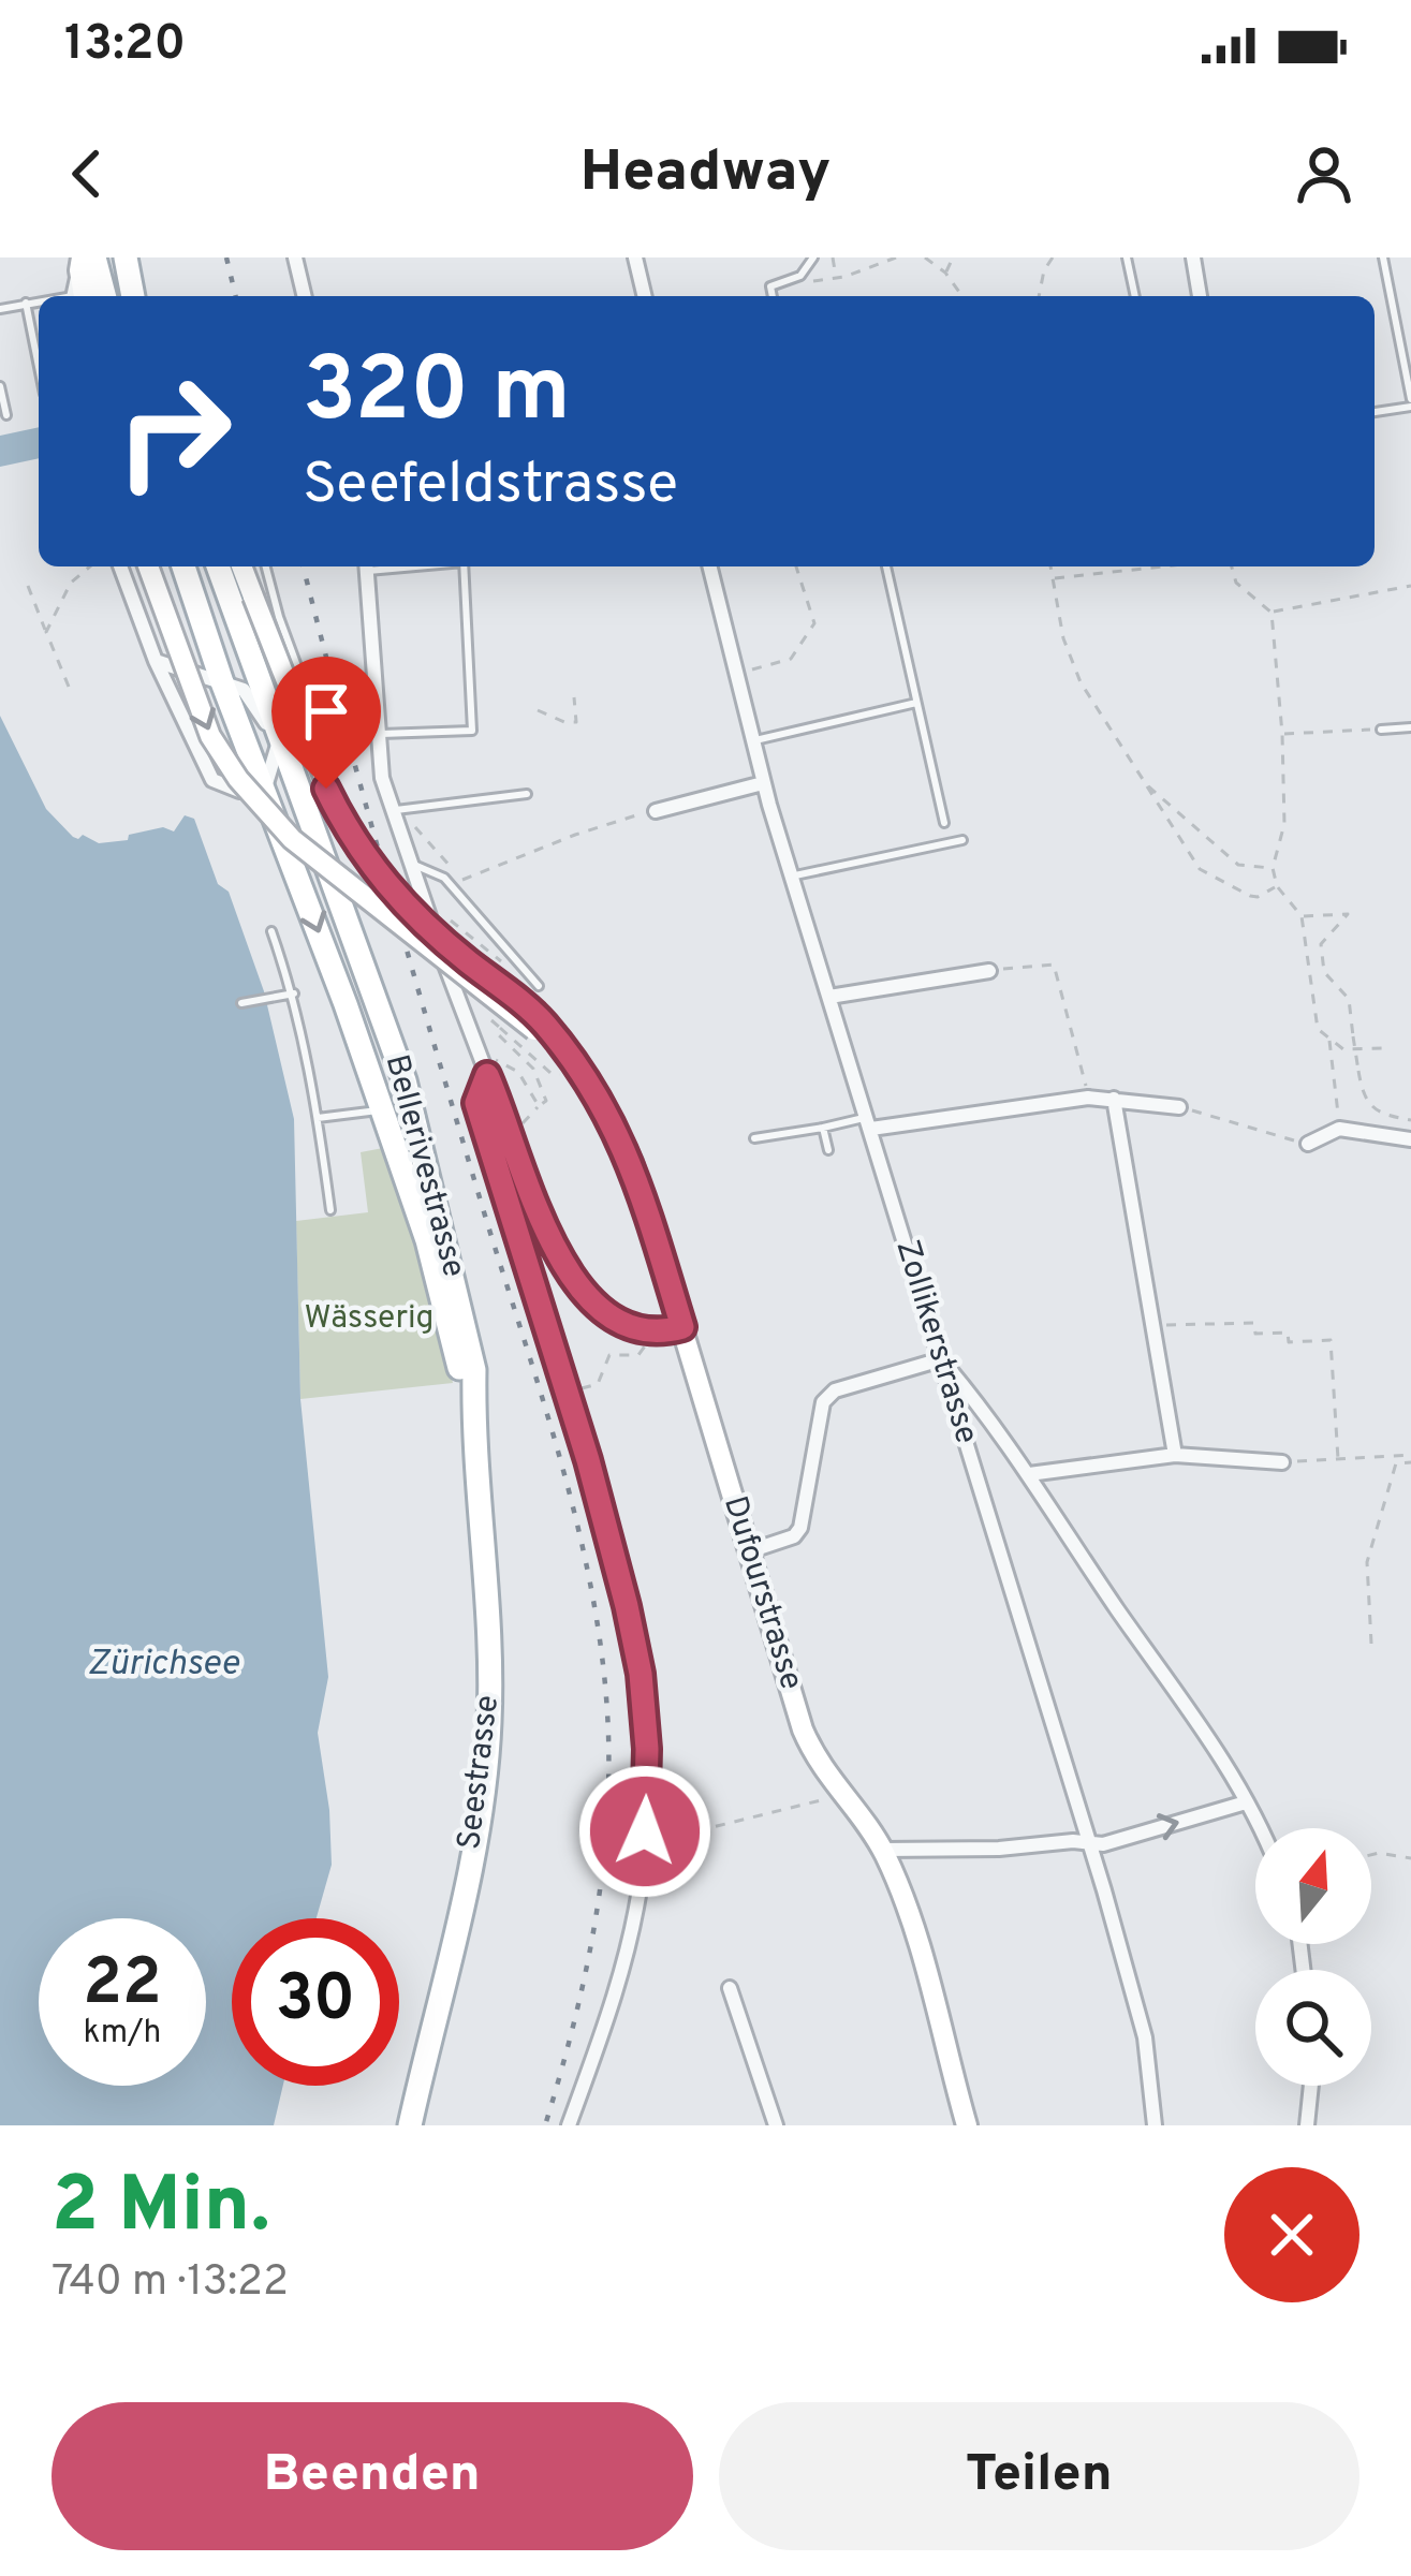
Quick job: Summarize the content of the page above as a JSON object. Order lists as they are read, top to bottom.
{
  "streets": {
    "main road": ["Bellerivestrasse", "Dufourstrasse", "Seestrasse"],
    "street": ["Zollikerstrasse"]
  },
  "crossings": [
    ["Bellerivestrasse", "Seestrasse"]
  ],
  "water": ["Zürichsee"],
  "parks": ["Wässerig"],
  "north": "top",
  "page": {
    "status": "13:20",
    "header": "Headway",
    "turn": ["320 m", "Seefeldstrasse"],
    "speed": "22 km/h",
    "limit": "30",
    "heading": ["2 Min.", "740 m · 13:22"],
    "buttons": ["Beenden", "Teilen"]
  }
}
